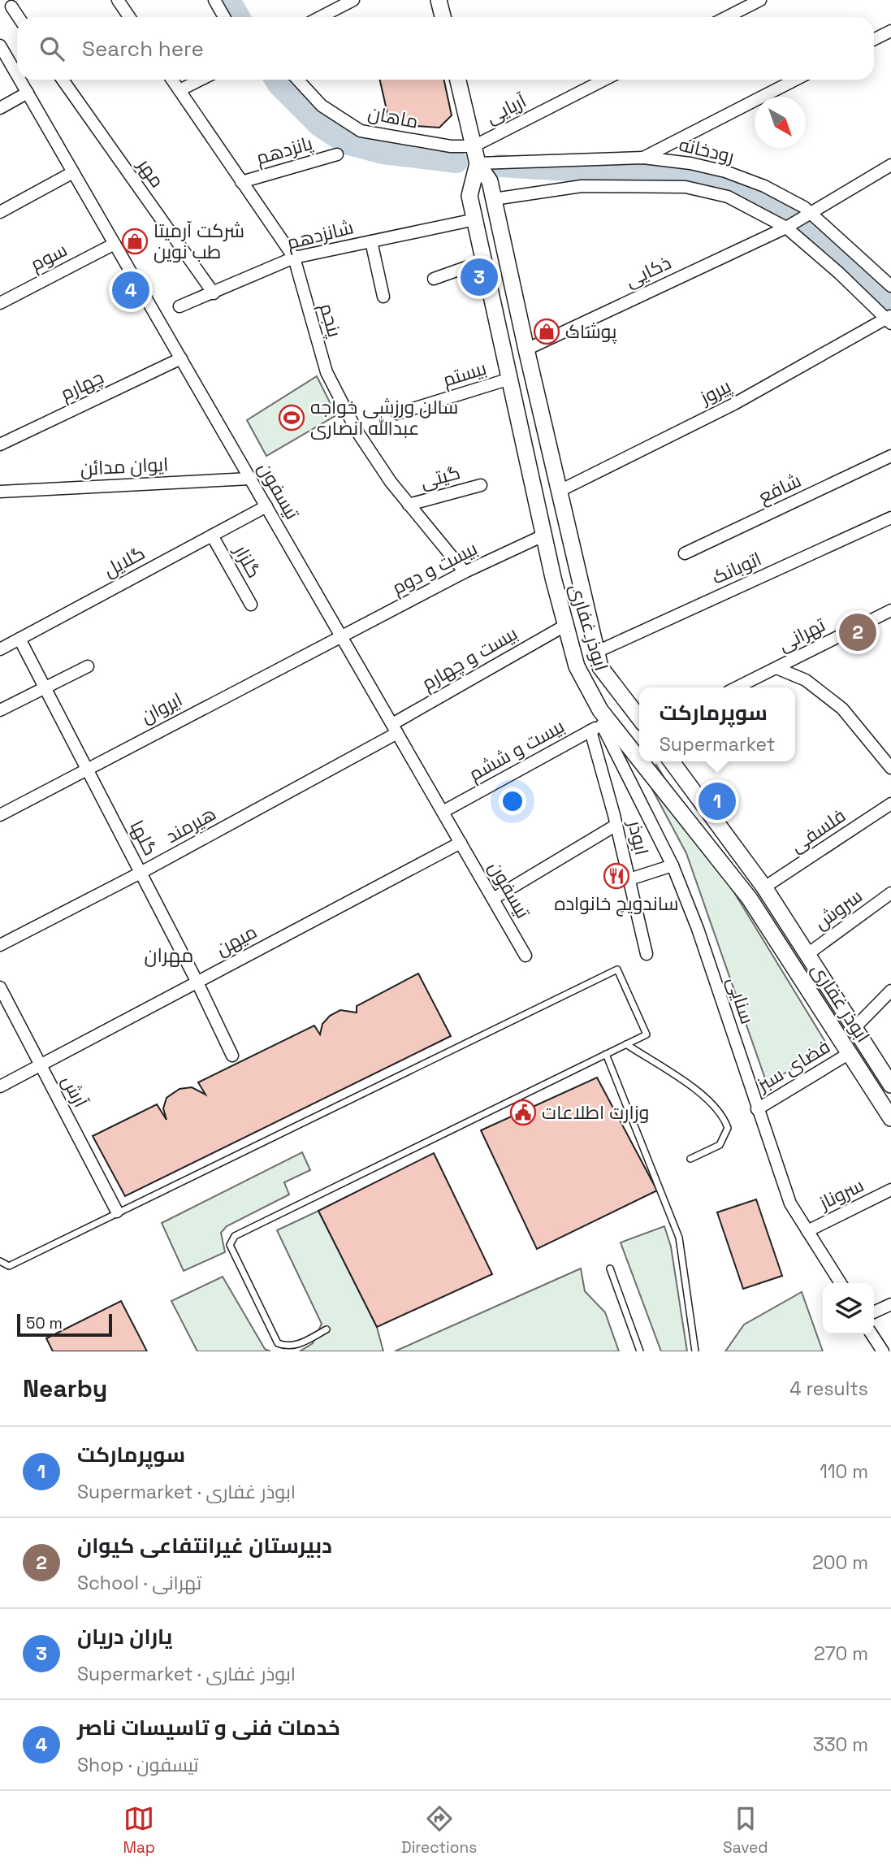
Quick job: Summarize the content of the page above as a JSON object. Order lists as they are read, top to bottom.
{
  "streets": {
    "main road": ["ابوذر غفاری"],
    "street": [
      "آریایی",
      "ماهان",
      "پانزدهم",
      "رودخانه",
      "مهر",
      "شانزدهم",
      "سوم",
      "ذکایی",
      "پنجم",
      "بیستم",
      "چهارم",
      "پیروز",
      "ایوان مدائن",
      "گیتی",
      "شافع",
      "تیسفون",
      "گلایل",
      "گلزار",
      "بیست و دوم",
      "اتوبانک",
      "تهرانی",
      "بیست و چهارم",
      "ایروان",
      "بیست و ششم",
      "هیرمند",
      "فلسفی",
      "گلها",
      "ابوذر",
      "سروش",
      "میهن",
      "سنایی",
      "فضای سبز",
      "آرش",
      "سروناز"
    ]
  },
  "crossings": [
    ["آریایی", "ماهان"],
    ["آریایی", "ابوذر غفاری"],
    ["ماهان", "ابوذر غفاری"],
    ["پانزدهم", "پنجم"],
    ["رودخانه", "ذکایی"],
    ["رودخانه", "ابوذر غفاری"],
    ["مهر", "شانزدهم"],
    ["شانزدهم", "پنجم"],
    ["شانزدهم", "ابوذر غفاری"],
    ["سوم", "تیسفون"],
    ["ذکایی", "ابوذر غفاری"],
    ["پنجم", "گیتی"],
    ["پنجم", "بیست و دوم"],
    ["بیستم", "ابوذر غفاری"],
    ["چهارم", "تیسفون"],
    ["پیروز", "ابوذر غفاری"],
    ["ایوان مدائن", "تیسفون"],
    ["تیسفون", "گلایل"],
    ["تیسفون", "بیست و دوم"],
    ["تیسفون", "بیست و چهارم"],
    ["تیسفون", "ایروان"],
    ["تیسفون", "بیست و ششم"],
    ["تیسفون", "هیرمند"],
    ["تیسفون", "میهن"],
    ["گلایل", "گلزار"],
    ["گلایل", "گلها"],
    ["بیست و دوم", "ابوذر غفاری"],
    ["بیست و دوم", "ایروان"],
    ["اتوبانک", "ابوذر غفاری"],
    ["ابوذر غفاری", "بیست و چهارم"],
    ["ابوذر غفاری", "بیست و ششم"],
    ["ابوذر غفاری", "فلسفی"],
    ["ابوذر غفاری", "سروش"],
    ["ابوذر غفاری", "سنایی"],
    ["ابوذر غفاری", "فضای سبز"],
    ["بیست و چهارم", "هیرمند"],
    ["ایروان", "گلها"],
    ["بیست و ششم", "ابوذر"],
    ["بیست و ششم", "سنایی"],
    ["هیرمند", "گلها"],
    ["گلها", "میهن"],
    ["میهن", "آرش"],
    ["سنایی", "فضای سبز"],
    ["سنایی", "سروناز"]
  ],
  "districts": ["مهران"],
  "places": {
    "shop": ["شرکت آرمیتا طب نوین", "پوشاک"],
    "sports": ["سالن ورزشی خواجه عبدالله انصاری"],
    "restaurant": ["ساندویچ خانواده"],
    "public building": ["وزارت اطلاعات"]
  },
  "scale_bar": "50 m",
  "north": "bottom right",
  "page": {
    "search": "Search here",
    "pins": [
      "3",
      "4",
      "2",
      "1"
    ],
    "popup": ["سوپرمارکت", "Supermarket"],
    "scale": "50 m",
    "heading": ["Nearby", "4 results"],
    "list": [
      {
        "mark": "1",
        "name": "سوپرمارکت",
        "note": "Supermarket · ابوذر غفاری",
        "value": "110 m"
      },
      {
        "mark": "2",
        "name": "دبیرستان غیرانتفاعی کیوان",
        "note": "School · تهرانی",
        "value": "200 m"
      },
      {
        "mark": "3",
        "name": "یاران دریان",
        "note": "Supermarket · ابوذر غفاری",
        "value": "270 m"
      },
      {
        "mark": "4",
        "name": "خدمات فنی و تاسیسات ناصر",
        "note": "Shop · تیسفون",
        "value": "330 m"
      }
    ],
    "nav": ["Map", "Directions", "Saved"]
  }
}
